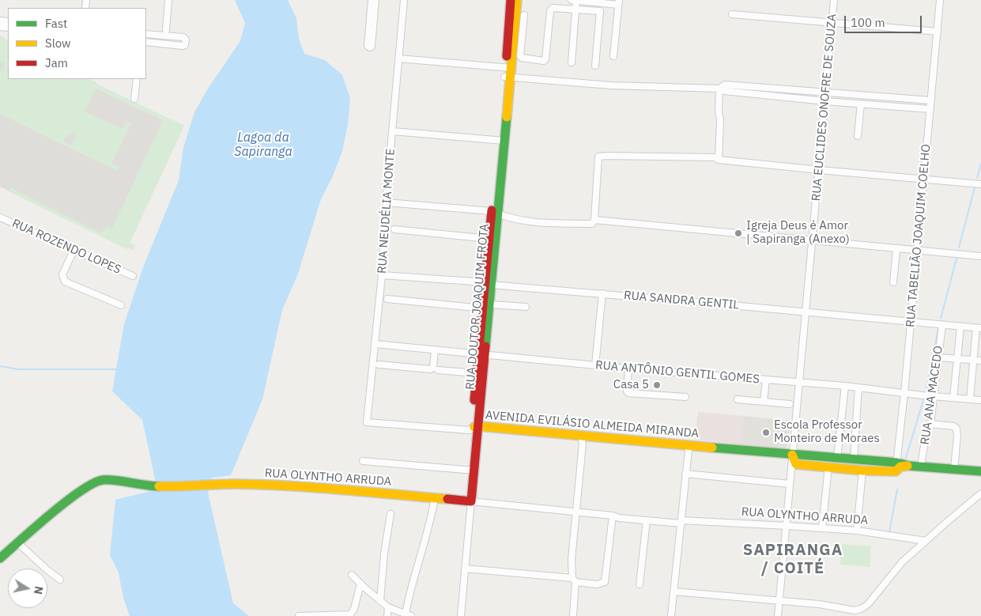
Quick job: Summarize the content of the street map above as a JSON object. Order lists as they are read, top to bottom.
{
  "streets": {
    "street": [
      "RUA EUCLIDES ONOFRE DE SOUZA",
      "RUA NEUDÉLIA MONTE",
      "RUA TABELIÃO JOAQUIM COELHO",
      "RUA ROZENDO LOPES",
      "RUA SANDRA GENTIL",
      "RUA DOUTOR JOAQUIM FROTA",
      "RUA ANTÔNIO GENTIL GOMES",
      "RUA ANA MACEDO",
      "AVENIDA EVILÁSIO ALMEIDA MIRANDA",
      "RUA OLYNTHO ARRUDA"
    ]
  },
  "crossings": [
    ["RUA EUCLIDES ONOFRE DE SOUZA", "RUA SANDRA GENTIL"],
    ["RUA EUCLIDES ONOFRE DE SOUZA", "RUA ANTÔNIO GENTIL GOMES"],
    ["RUA EUCLIDES ONOFRE DE SOUZA", "AVENIDA EVILÁSIO ALMEIDA MIRANDA"],
    ["RUA EUCLIDES ONOFRE DE SOUZA", "RUA OLYNTHO ARRUDA"],
    ["RUA NEUDÉLIA MONTE", "RUA SANDRA GENTIL"],
    ["RUA NEUDÉLIA MONTE", "RUA ANTÔNIO GENTIL GOMES"],
    ["RUA NEUDÉLIA MONTE", "AVENIDA EVILÁSIO ALMEIDA MIRANDA"],
    ["RUA TABELIÃO JOAQUIM COELHO", "RUA SANDRA GENTIL"],
    ["RUA TABELIÃO JOAQUIM COELHO", "RUA ANTÔNIO GENTIL GOMES"],
    ["RUA TABELIÃO JOAQUIM COELHO", "AVENIDA EVILÁSIO ALMEIDA MIRANDA"],
    ["RUA SANDRA GENTIL", "RUA DOUTOR JOAQUIM FROTA"],
    ["RUA SANDRA GENTIL", "RUA ANA MACEDO"],
    ["RUA DOUTOR JOAQUIM FROTA", "RUA ANTÔNIO GENTIL GOMES"],
    ["RUA DOUTOR JOAQUIM FROTA", "AVENIDA EVILÁSIO ALMEIDA MIRANDA"],
    ["RUA DOUTOR JOAQUIM FROTA", "RUA OLYNTHO ARRUDA"],
    ["RUA ANTÔNIO GENTIL GOMES", "RUA ANA MACEDO"],
    ["RUA ANA MACEDO", "AVENIDA EVILÁSIO ALMEIDA MIRANDA"]
  ],
  "districts": ["SAPIRANGA / COITÉ"],
  "water": ["Lagoa da Sapiranga"],
  "places": ["Igreja Deus é Amor | Sapiranga (Anexo)", "Casa 5", "Escola Professor Monteiro de Moraes"],
  "legend": ["Fast", "Slow", "Jam"],
  "scale_bar": "100 m",
  "north": "right"
}
